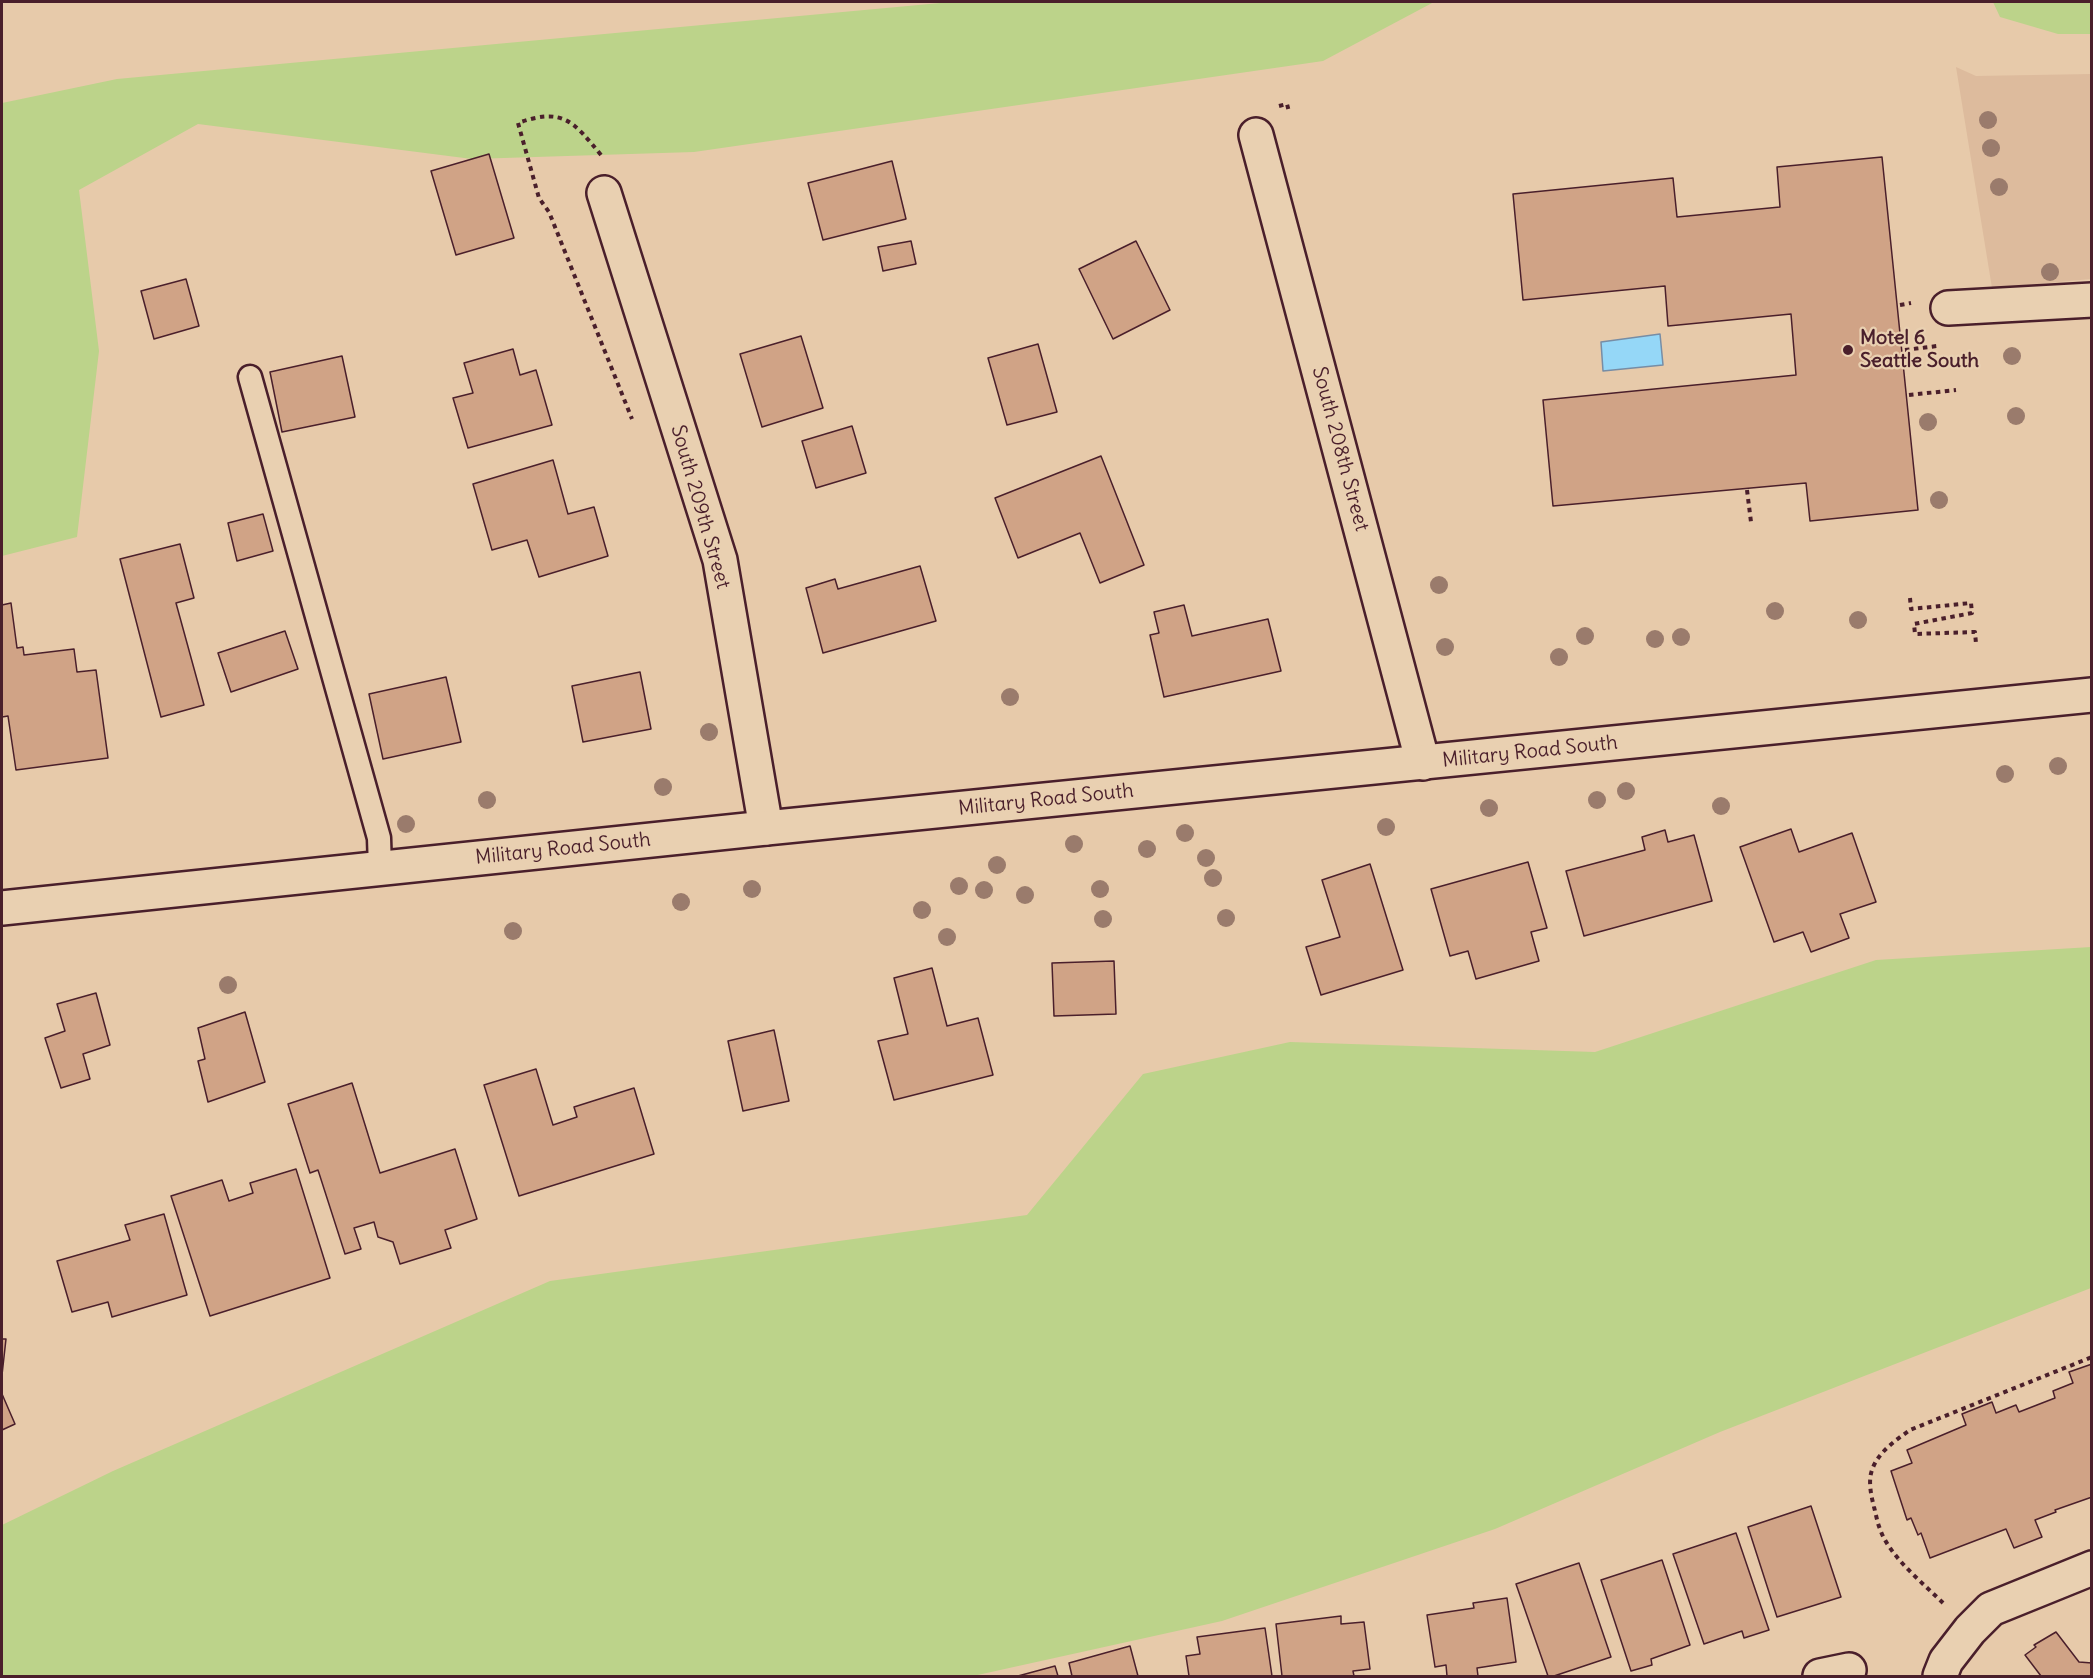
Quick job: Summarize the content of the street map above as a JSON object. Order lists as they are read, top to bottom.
{
  "streets": {
    "main road": ["South 208th Street", "South 209th Street", "Military Road South"]
  },
  "crossings": [
    ["South 208th Street", "Military Road South"],
    ["South 209th Street", "Military Road South"]
  ],
  "places": ["Motel 6 Seattle South"]
}
